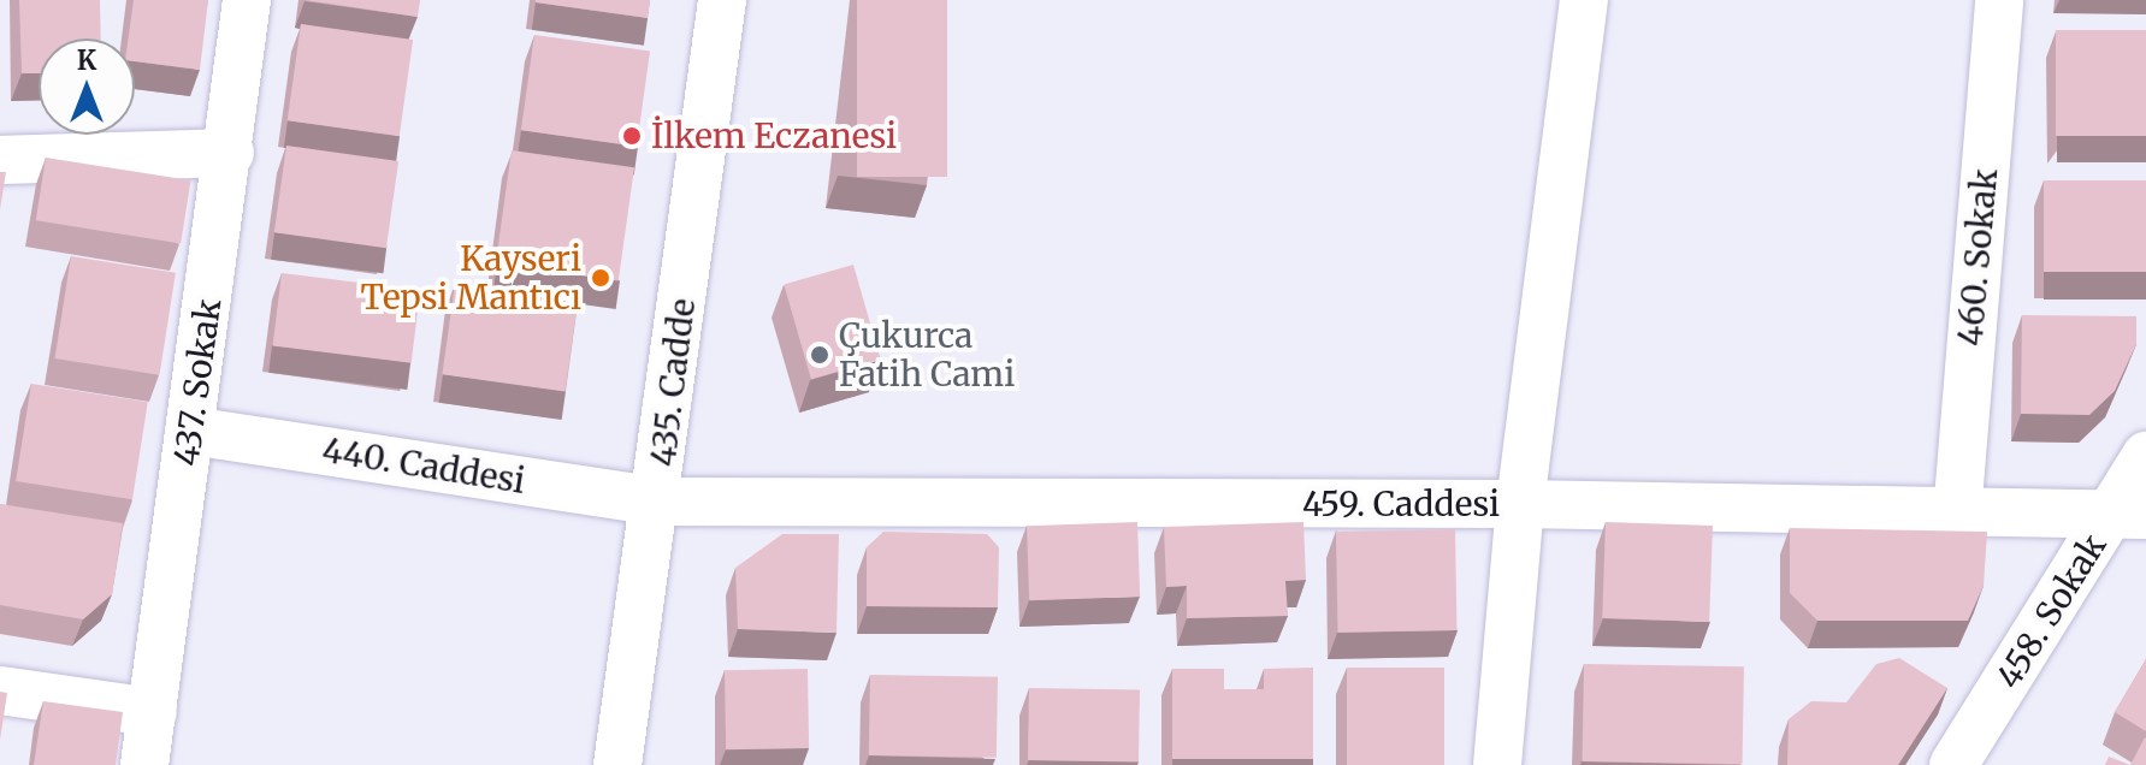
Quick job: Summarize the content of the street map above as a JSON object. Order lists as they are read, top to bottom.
{
  "streets": {
    "street": [
      "460. Sokak",
      "437. Sokak",
      "435. Cadde",
      "440. Caddesi",
      "459. Caddesi",
      "458. Sokak"
    ]
  },
  "crossings": [
    ["460. Sokak", "459. Caddesi"],
    ["437. Sokak", "440. Caddesi"],
    ["435. Cadde", "440. Caddesi"],
    ["435. Cadde", "459. Caddesi"],
    ["440. Caddesi", "459. Caddesi"],
    ["459. Caddesi", "458. Sokak"]
  ],
  "places": ["İlkem Eczanesi", "Kayseri Tepsi Mantıcı", "Çukurca Fatih Cami"],
  "north": "top"
}
